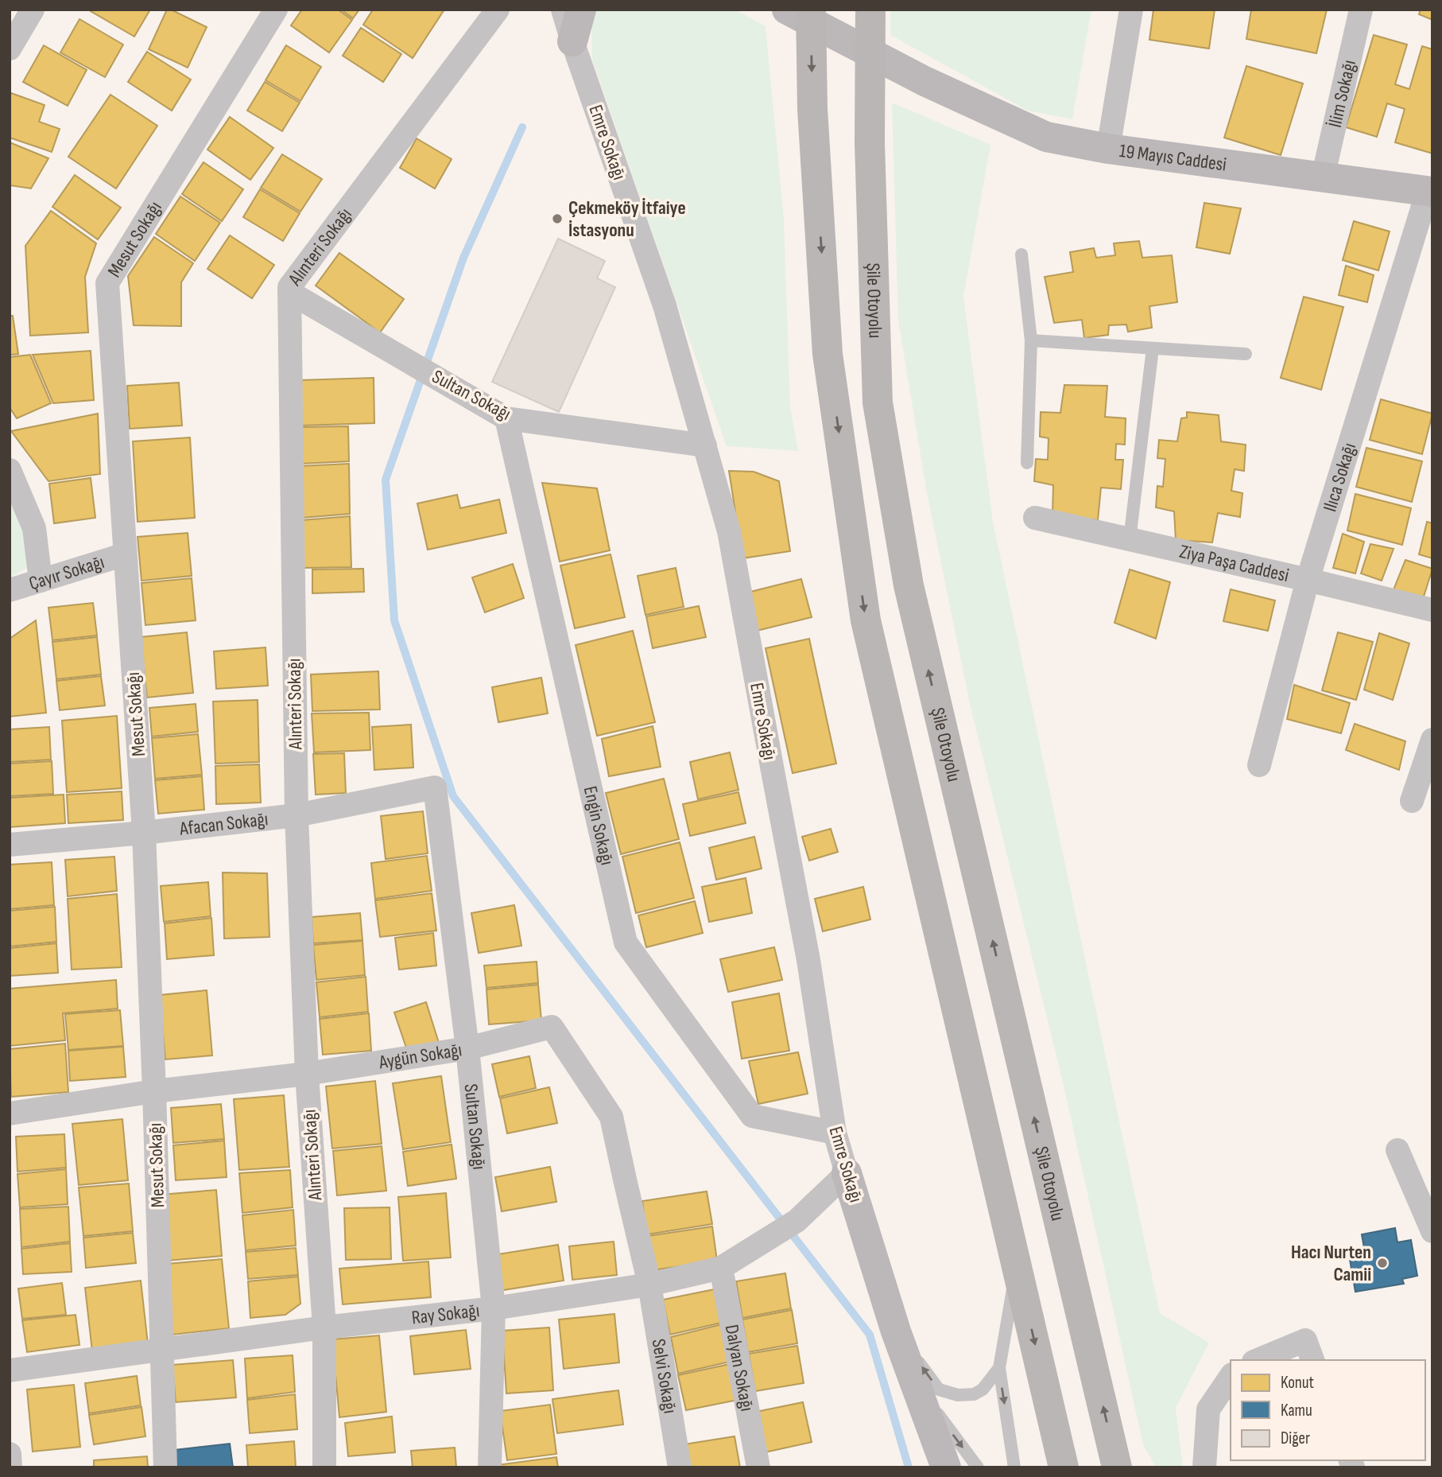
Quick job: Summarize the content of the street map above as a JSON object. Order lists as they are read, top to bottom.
{
  "streets": {
    "highway": ["Şile Otoyolu"],
    "street": [
      "İlim Sokağı",
      "Emre Sokağı",
      "19 Mayıs Caddesi",
      "Mesut Sokağı",
      "Alınteri Sokağı",
      "Sultan Sokağı",
      "Ilıca Sokağı",
      "Ziya Paşa Caddesi",
      "Çayır Sokağı",
      "Afacan Sokağı",
      "Engin Sokağı",
      "Aygün Sokağı",
      "Ray Sokağı",
      "Dalyan Sokağı",
      "Selvi Sokağı"
    ]
  },
  "crossings": [
    ["İlim Sokağı", "19 Mayıs Caddesi"],
    ["Emre Sokağı", "Sultan Sokağı"],
    ["Emre Sokağı", "Engin Sokağı"],
    ["Emre Sokağı", "Ray Sokağı"],
    ["19 Mayıs Caddesi", "Ilıca Sokağı"],
    ["Mesut Sokağı", "Çayır Sokağı"],
    ["Mesut Sokağı", "Afacan Sokağı"],
    ["Mesut Sokağı", "Aygün Sokağı"],
    ["Mesut Sokağı", "Ray Sokağı"],
    ["Alınteri Sokağı", "Sultan Sokağı"],
    ["Alınteri Sokağı", "Afacan Sokağı"],
    ["Alınteri Sokağı", "Aygün Sokağı"],
    ["Alınteri Sokağı", "Ray Sokağı"],
    ["Sultan Sokağı", "Afacan Sokağı"],
    ["Sultan Sokağı", "Engin Sokağı"],
    ["Sultan Sokağı", "Aygün Sokağı"],
    ["Sultan Sokağı", "Ray Sokağı"],
    ["Ilıca Sokağı", "Ziya Paşa Caddesi"],
    ["Aygün Sokağı", "Ray Sokağı"],
    ["Aygün Sokağı", "Selvi Sokağı"],
    ["Ray Sokağı", "Dalyan Sokağı"],
    ["Ray Sokağı", "Selvi Sokağı"]
  ],
  "places": ["Çekmeköy İtfaiye İstasyonu", "Hacı Nurten Camii"],
  "legend": ["Konut", "Kamu", "Diğer"]
}
